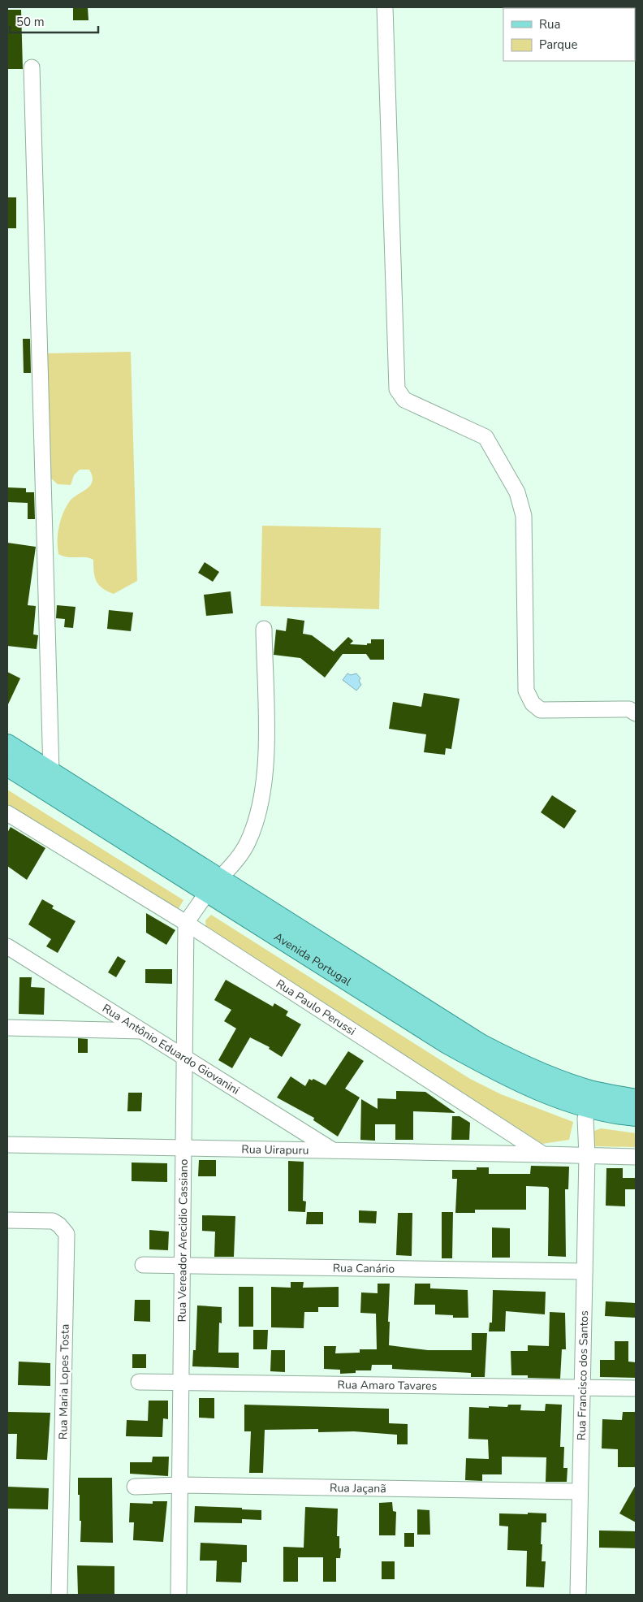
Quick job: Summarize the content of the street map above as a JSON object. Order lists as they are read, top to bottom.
{
  "streets": {
    "main road": ["Avenida Portugal"],
    "street": [
      "Rua Paulo Perussi",
      "Rua Antônio Eduardo Giovanini",
      "Rua Uirapuru",
      "Rua Vereador Arecidio Cassiano",
      "Rua Canário",
      "Rua Francisco dos Santos",
      "Rua Maria Lopes Tosta",
      "Rua Amaro Tavares",
      "Rua Jaçanã"
    ]
  },
  "crossings": [
    ["Avenida Portugal", "Rua Francisco dos Santos"],
    ["Rua Paulo Perussi", "Rua Uirapuru"],
    ["Rua Paulo Perussi", "Rua Vereador Arecidio Cassiano"],
    ["Rua Antônio Eduardo Giovanini", "Rua Uirapuru"],
    ["Rua Antônio Eduardo Giovanini", "Rua Vereador Arecidio Cassiano"],
    ["Rua Uirapuru", "Rua Vereador Arecidio Cassiano"],
    ["Rua Vereador Arecidio Cassiano", "Rua Canário"],
    ["Rua Vereador Arecidio Cassiano", "Rua Amaro Tavares"],
    ["Rua Vereador Arecidio Cassiano", "Rua Jaçanã"],
    ["Rua Canário", "Rua Francisco dos Santos"],
    ["Rua Francisco dos Santos", "Rua Amaro Tavares"],
    ["Rua Francisco dos Santos", "Rua Jaçanã"]
  ],
  "legend": ["Rua", "Parque"],
  "scale_bar": "50 m"
}
